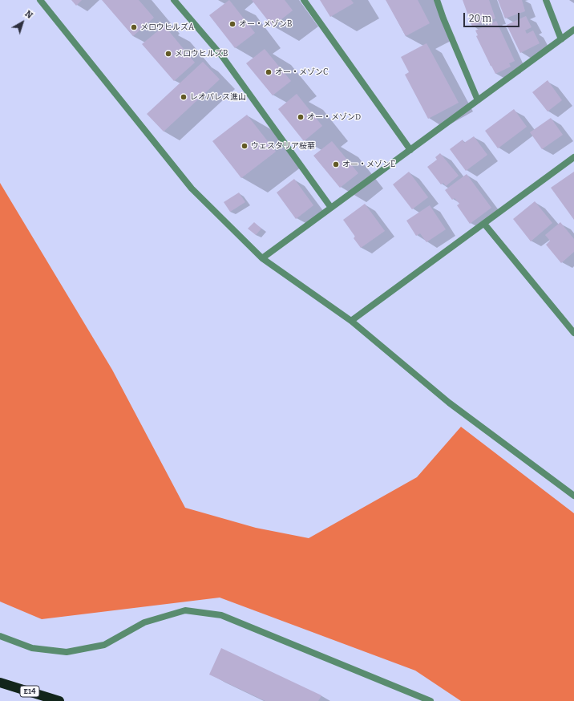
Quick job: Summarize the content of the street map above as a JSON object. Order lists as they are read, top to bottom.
{
  "streets": {
    "highway": ["E14"]
  },
  "places": [
    "オー・メゾンB",
    "メロウヒルズA",
    "メロウヒルズB",
    "オー・メゾンC",
    "レオパレス進山",
    "オー・メゾンD",
    "ウェスタリア桜華",
    "オー・メゾンE"
  ],
  "scale_bar": "20 m",
  "north": "top right"
}
